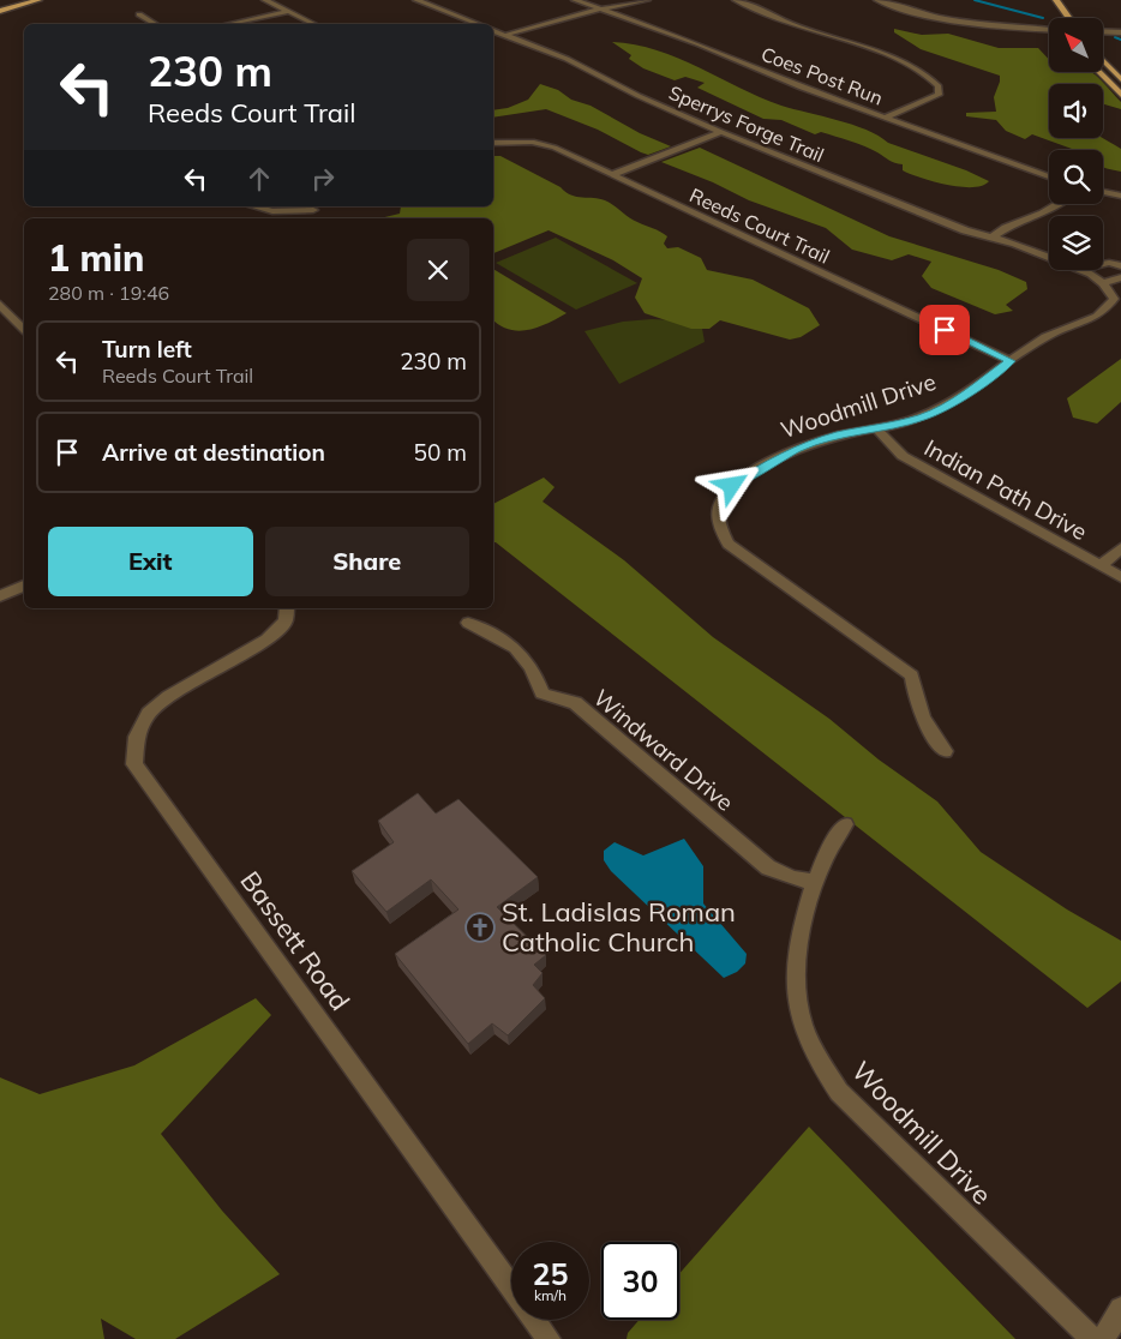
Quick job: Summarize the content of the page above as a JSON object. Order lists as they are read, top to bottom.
{
  "streets": {
    "street": [
      "Coes Post Run",
      "Sperrys Forge Trail",
      "Reeds Court Trail",
      "Woodmill Drive",
      "Indian Path Drive",
      "Windward Drive",
      "Bassett Road"
    ]
  },
  "crossings": [
    ["Sperrys Forge Trail", "Woodmill Drive"],
    ["Reeds Court Trail", "Woodmill Drive"],
    ["Woodmill Drive", "Indian Path Drive"],
    ["Woodmill Drive", "Windward Drive"]
  ],
  "places": {
    "church": ["St. Ladislas Roman Catholic Church"]
  },
  "north": "top left",
  "page": {
    "turn": ["230 m", "Reeds Court Trail"],
    "heading": ["1 min", "280 m · 19:46"],
    "list": [
      {
        "name": "Turn left",
        "note": "Reeds Court Trail",
        "value": "230 m"
      },
      {
        "name": "Arrive at destination",
        "value": "50 m"
      }
    ],
    "buttons": ["Exit", "Share"],
    "speed": "25 km/h",
    "limit": "30"
  }
}
